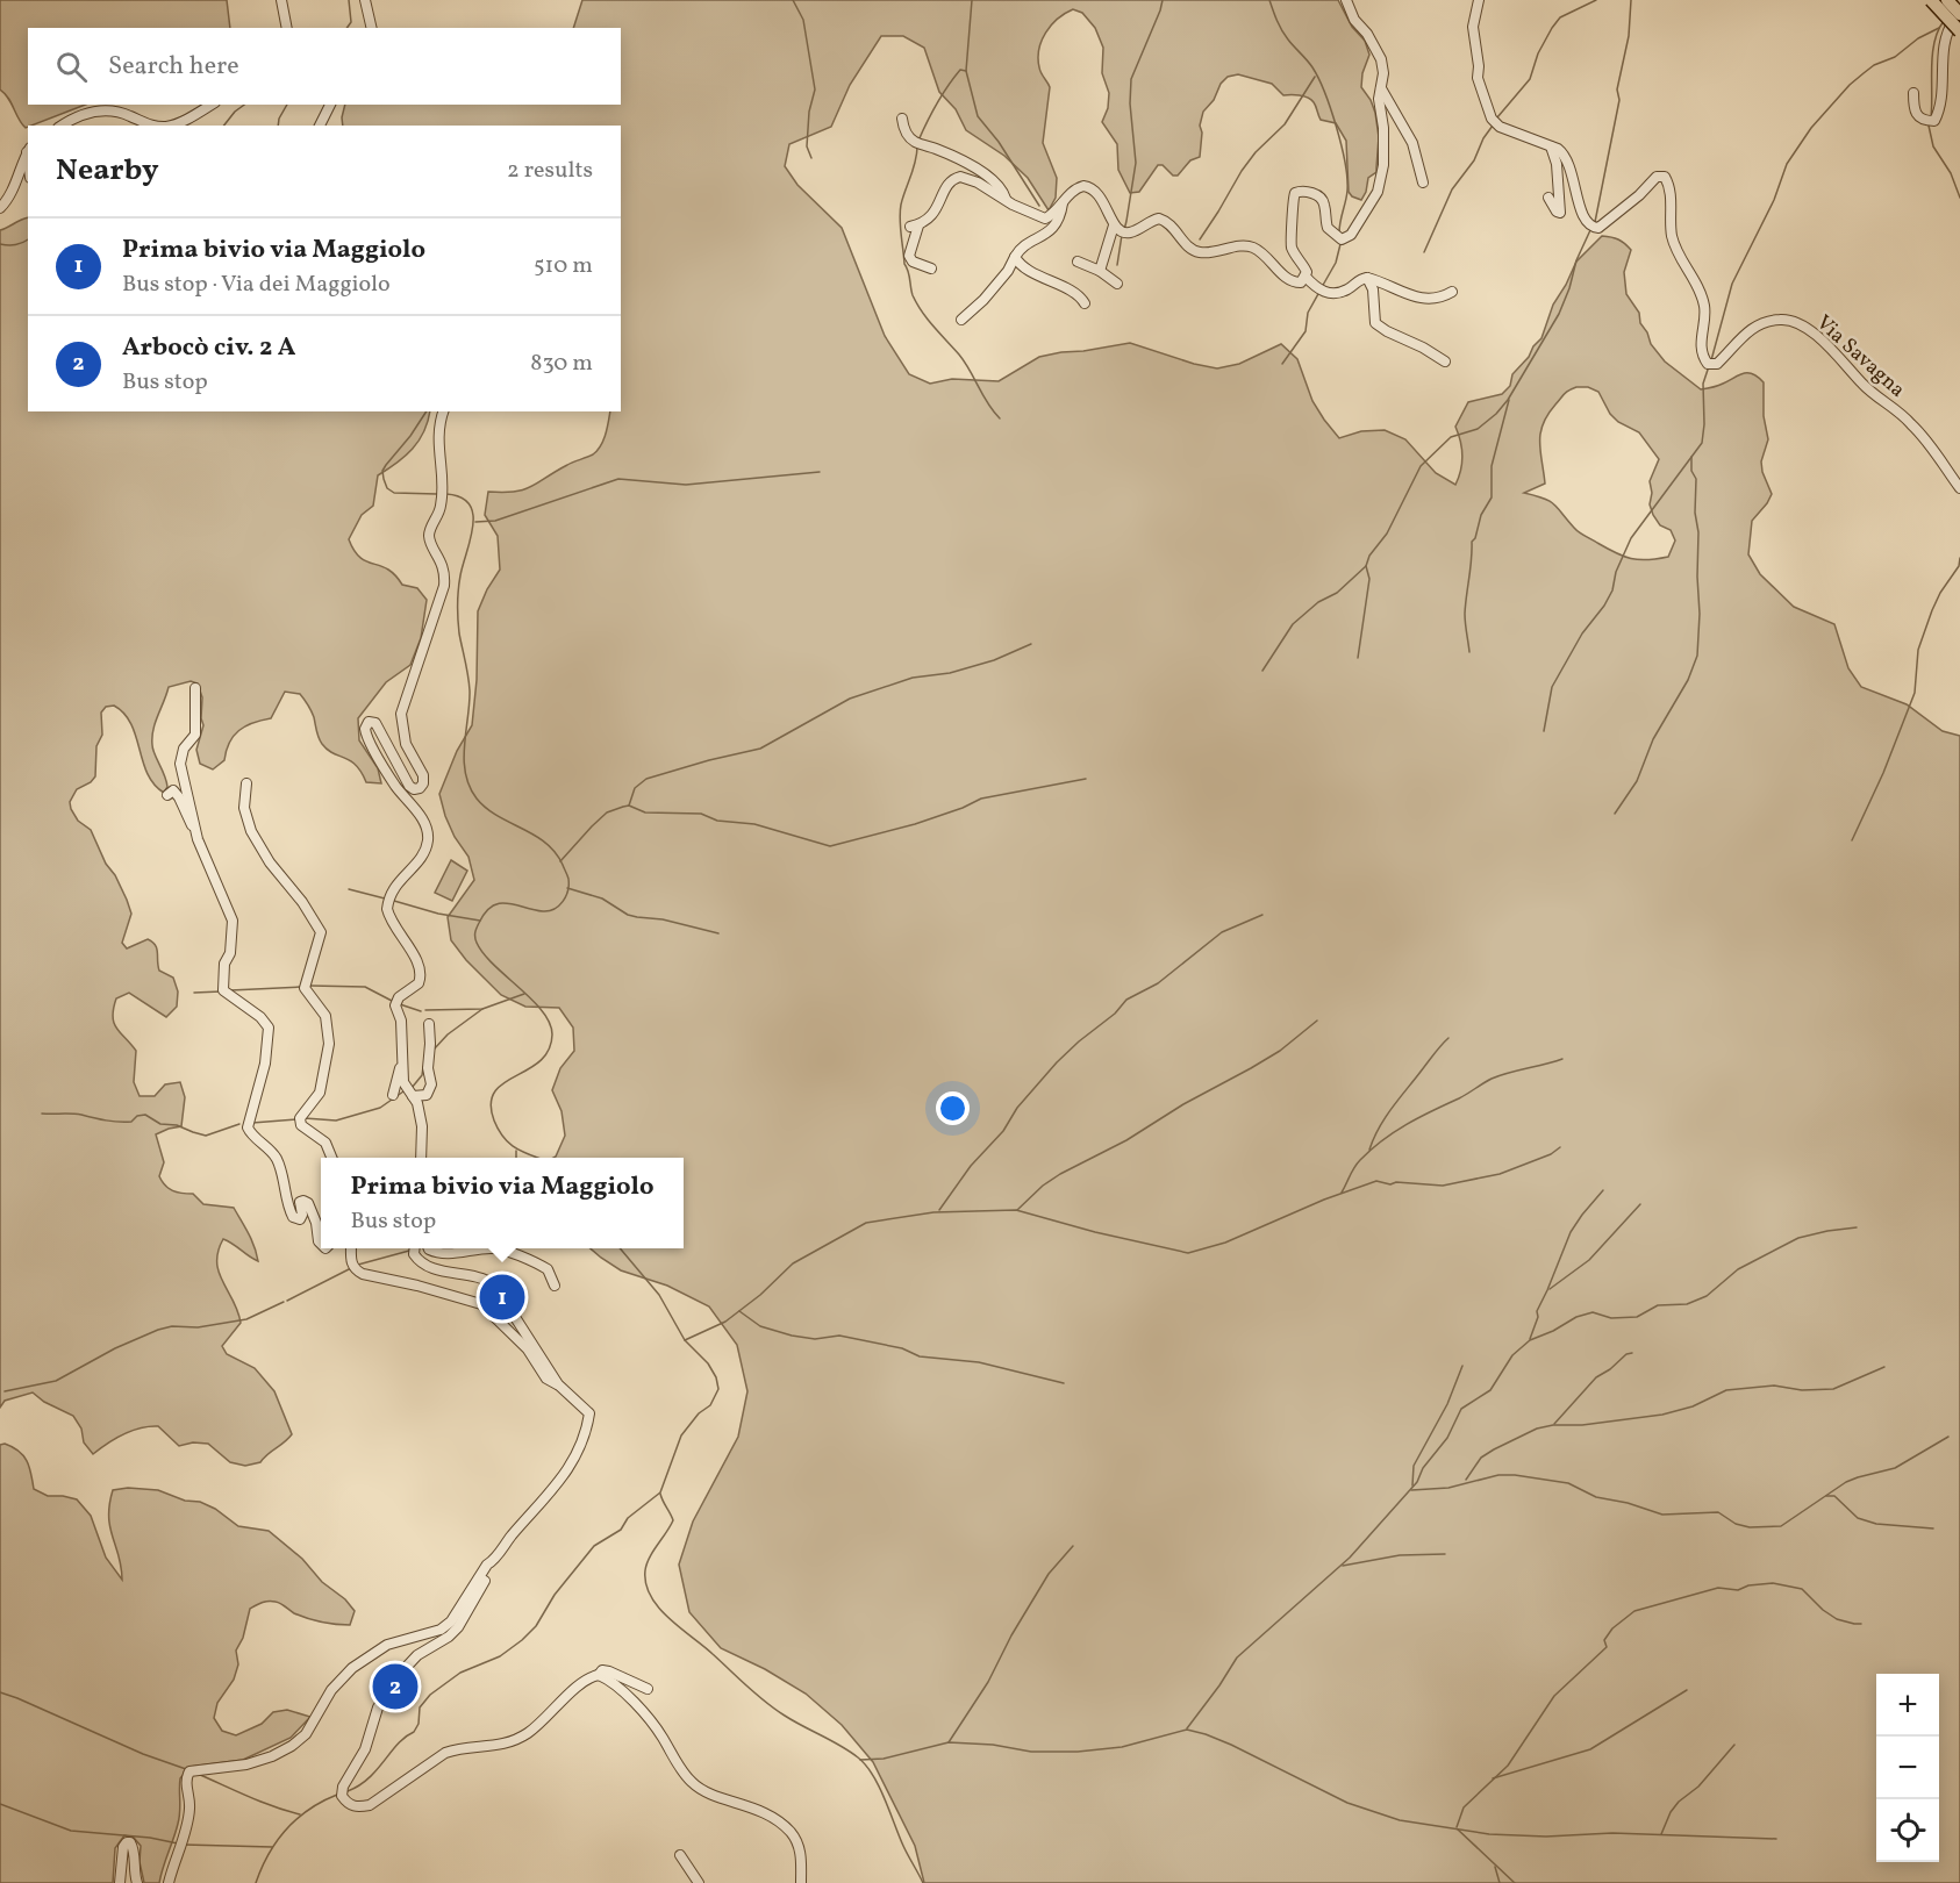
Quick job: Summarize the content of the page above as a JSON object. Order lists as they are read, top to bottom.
{
  "streets": {
    "street": ["Via Savagna"]
  },
  "page": {
    "search": "Search here",
    "heading": ["Nearby", "2 results"],
    "list": [
      {
        "mark": "1",
        "name": "Prima bivio via Maggiolo",
        "note": "Bus stop · Via dei Maggiolo",
        "value": "510 m"
      },
      {
        "mark": "2",
        "name": "Arbocò civ. 2 A",
        "note": "Bus stop",
        "value": "830 m"
      }
    ],
    "popup": ["Prima bivio via Maggiolo", "Bus stop"],
    "pins": ["1", "2"],
    "map_buttons": ["+", "−"]
  }
}
